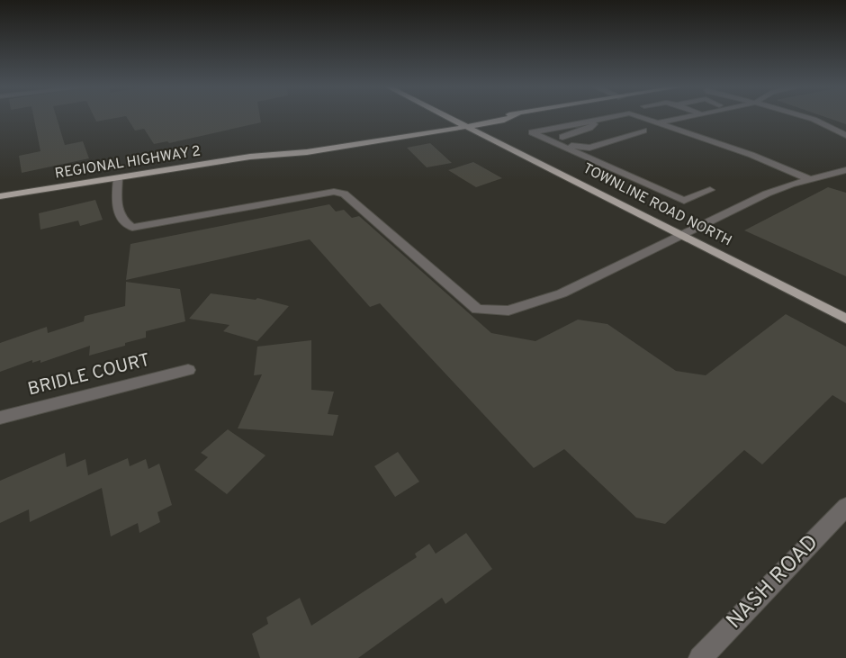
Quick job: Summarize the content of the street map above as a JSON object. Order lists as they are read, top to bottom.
{
  "streets": {
    "main road": ["REGIONAL HIGHWAY 2", "TOWNLINE ROAD NORTH"],
    "street": ["BRIDLE COURT", "NASH ROAD"]
  },
  "crossings": [
    ["REGIONAL HIGHWAY 2", "TOWNLINE ROAD NORTH"]
  ]
}
